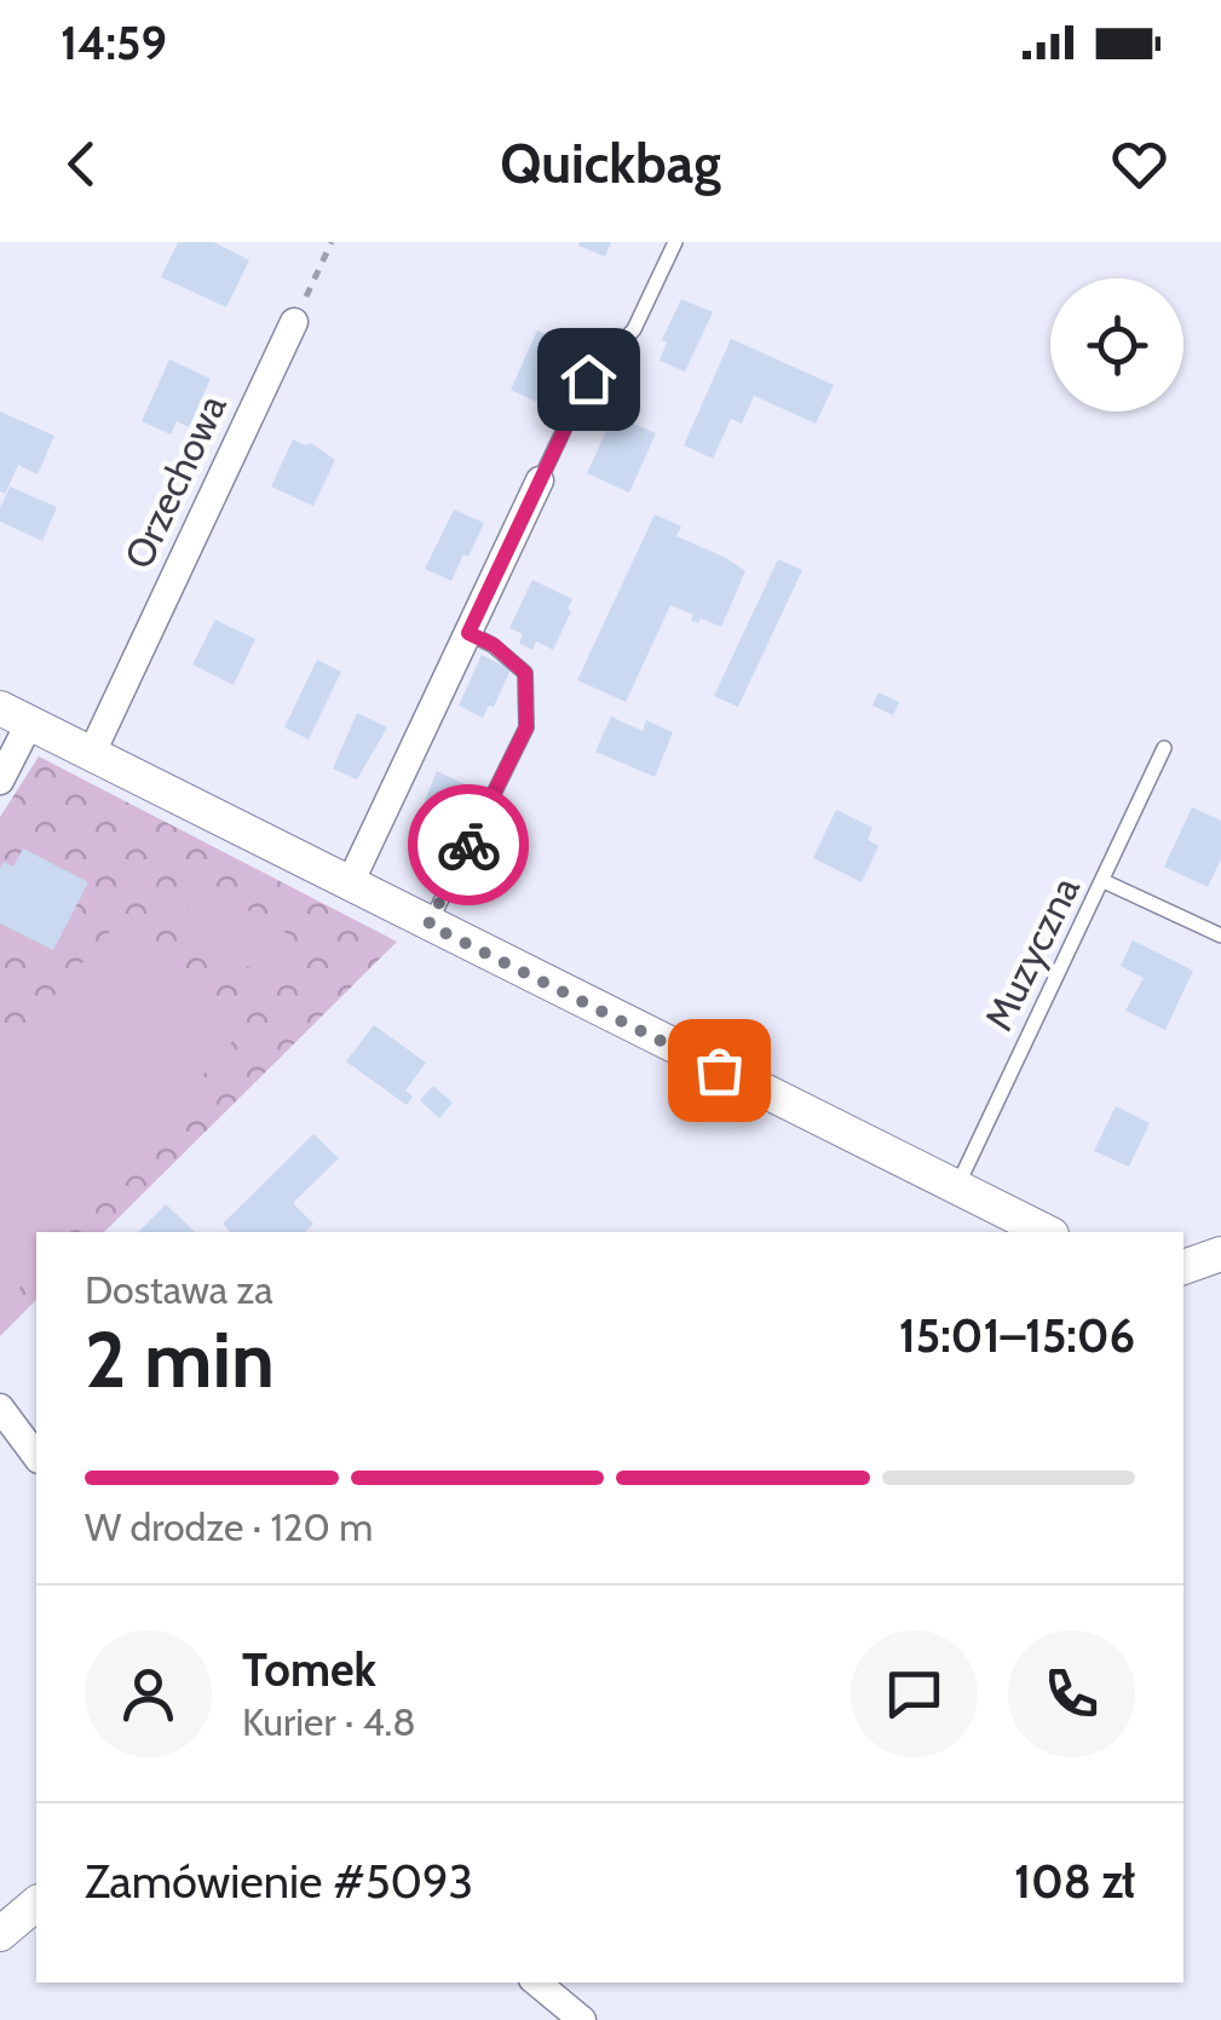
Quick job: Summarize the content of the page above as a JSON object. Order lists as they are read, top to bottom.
{
  "streets": {
    "street": ["Orzechowa"],
    "lane": ["Muzyczna"]
  },
  "page": {
    "status": "14:59",
    "header": "Quickbag",
    "heading": ["2 min", "Dostawa za", "15:01–15:06"],
    "panel": [
      "Tomek",
      "Kurier · 4.8",
      "Zamówienie #5093",
      "108 zł"
    ],
    "bar": "W drodze · 120 m"
  }
}
